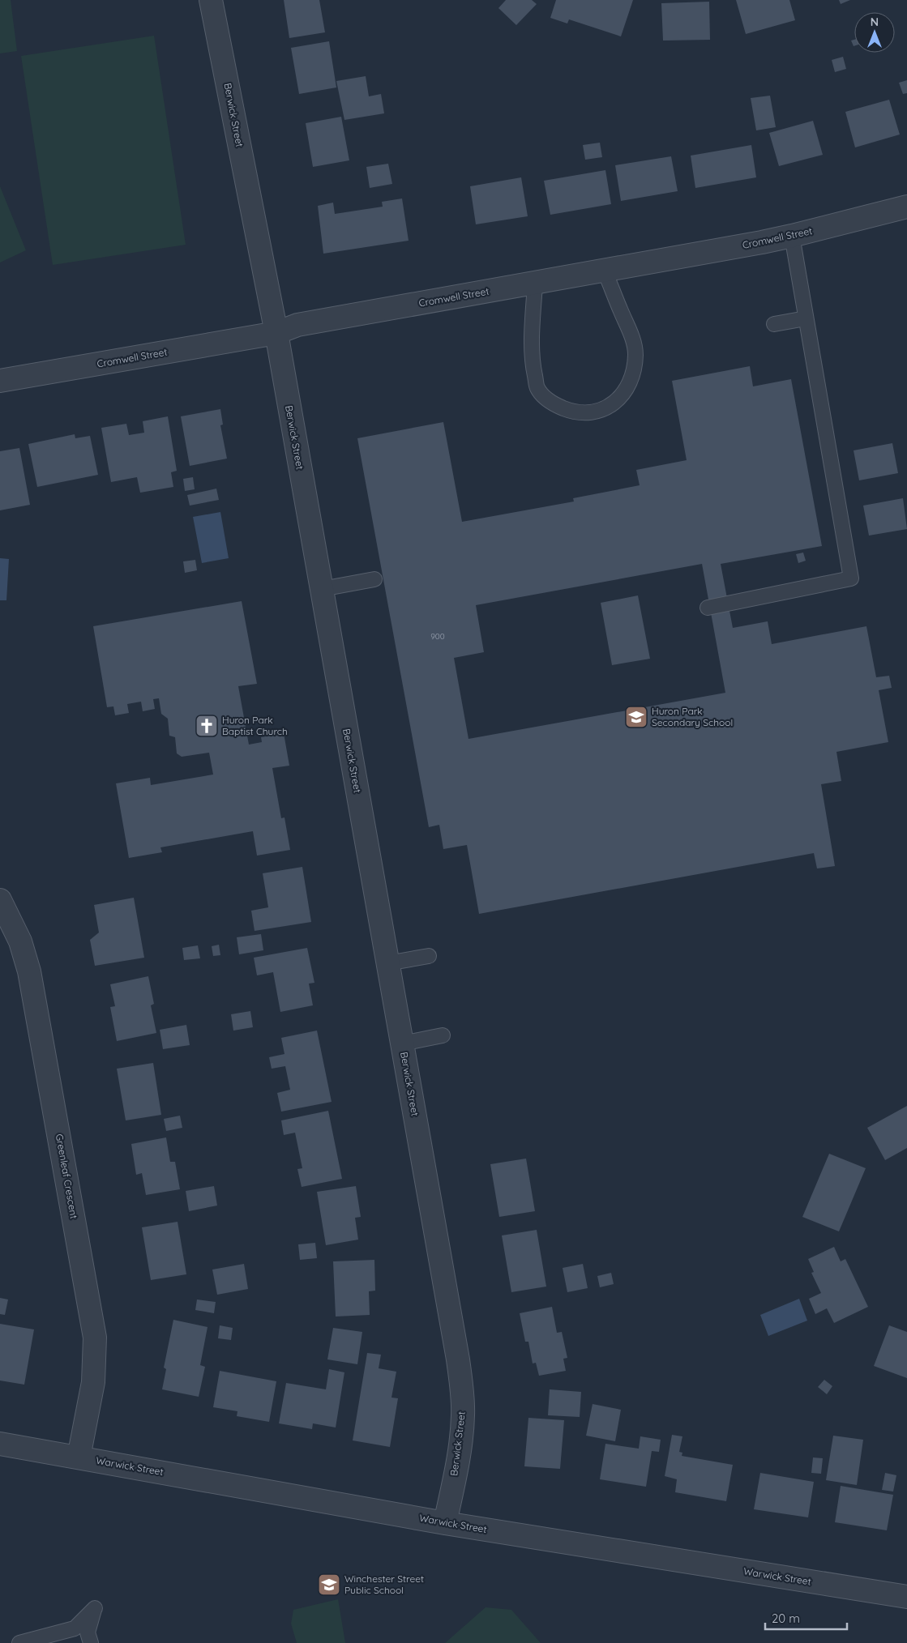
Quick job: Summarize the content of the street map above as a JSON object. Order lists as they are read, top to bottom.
{
  "streets": {
    "street": [
      "Berwick Street",
      "Cromwell Street",
      "Greenleaf Crescent",
      "Warwick Street"
    ]
  },
  "crossings": [
    ["Berwick Street", "Cromwell Street"],
    ["Berwick Street", "Warwick Street"],
    ["Greenleaf Crescent", "Warwick Street"]
  ],
  "places": {
    "school or university": ["Huron Park Secondary School", "Winchester Street Public School"],
    "church": ["Huron Park Baptist Church"]
  },
  "house_numbers": ["900"],
  "scale_bar": "20 m",
  "north": "top"
}
